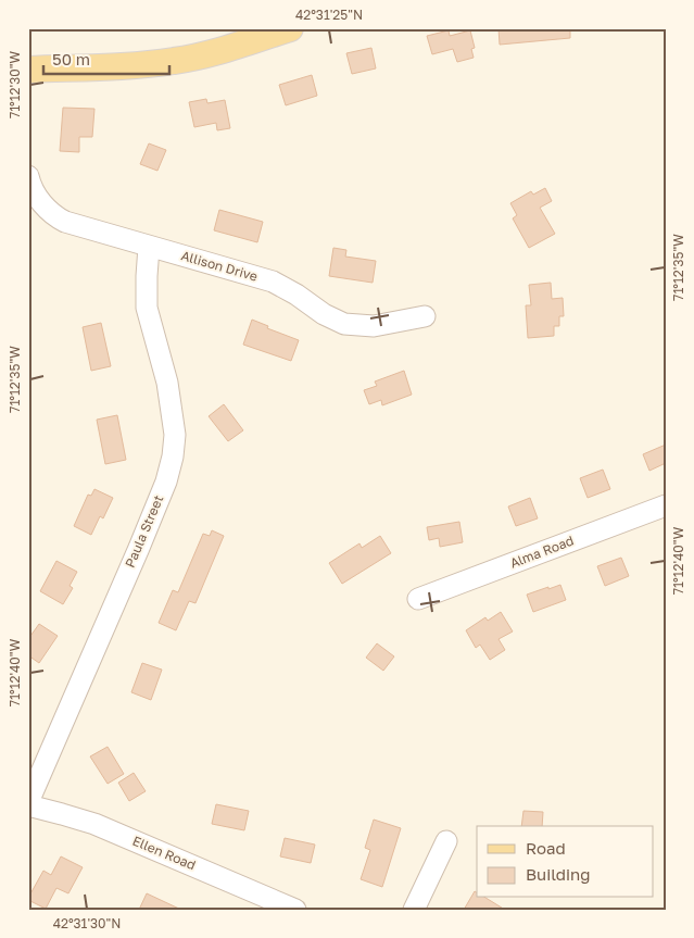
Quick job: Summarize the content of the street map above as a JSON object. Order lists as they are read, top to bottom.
{
  "streets": {
    "street": [
      "Allison Drive",
      "Paula Street",
      "Alma Road",
      "Ellen Road"
    ]
  },
  "crossings": [
    ["Allison Drive", "Paula Street"]
  ],
  "legend": ["Road", "Building"],
  "scale_bar": "50 m",
  "coordinates": [
    "42°31'25\"N",
    "71°12'30\"W",
    "71°12'35\"W",
    "71°12'40\"W",
    "42°31'30\"N"
  ]
}
